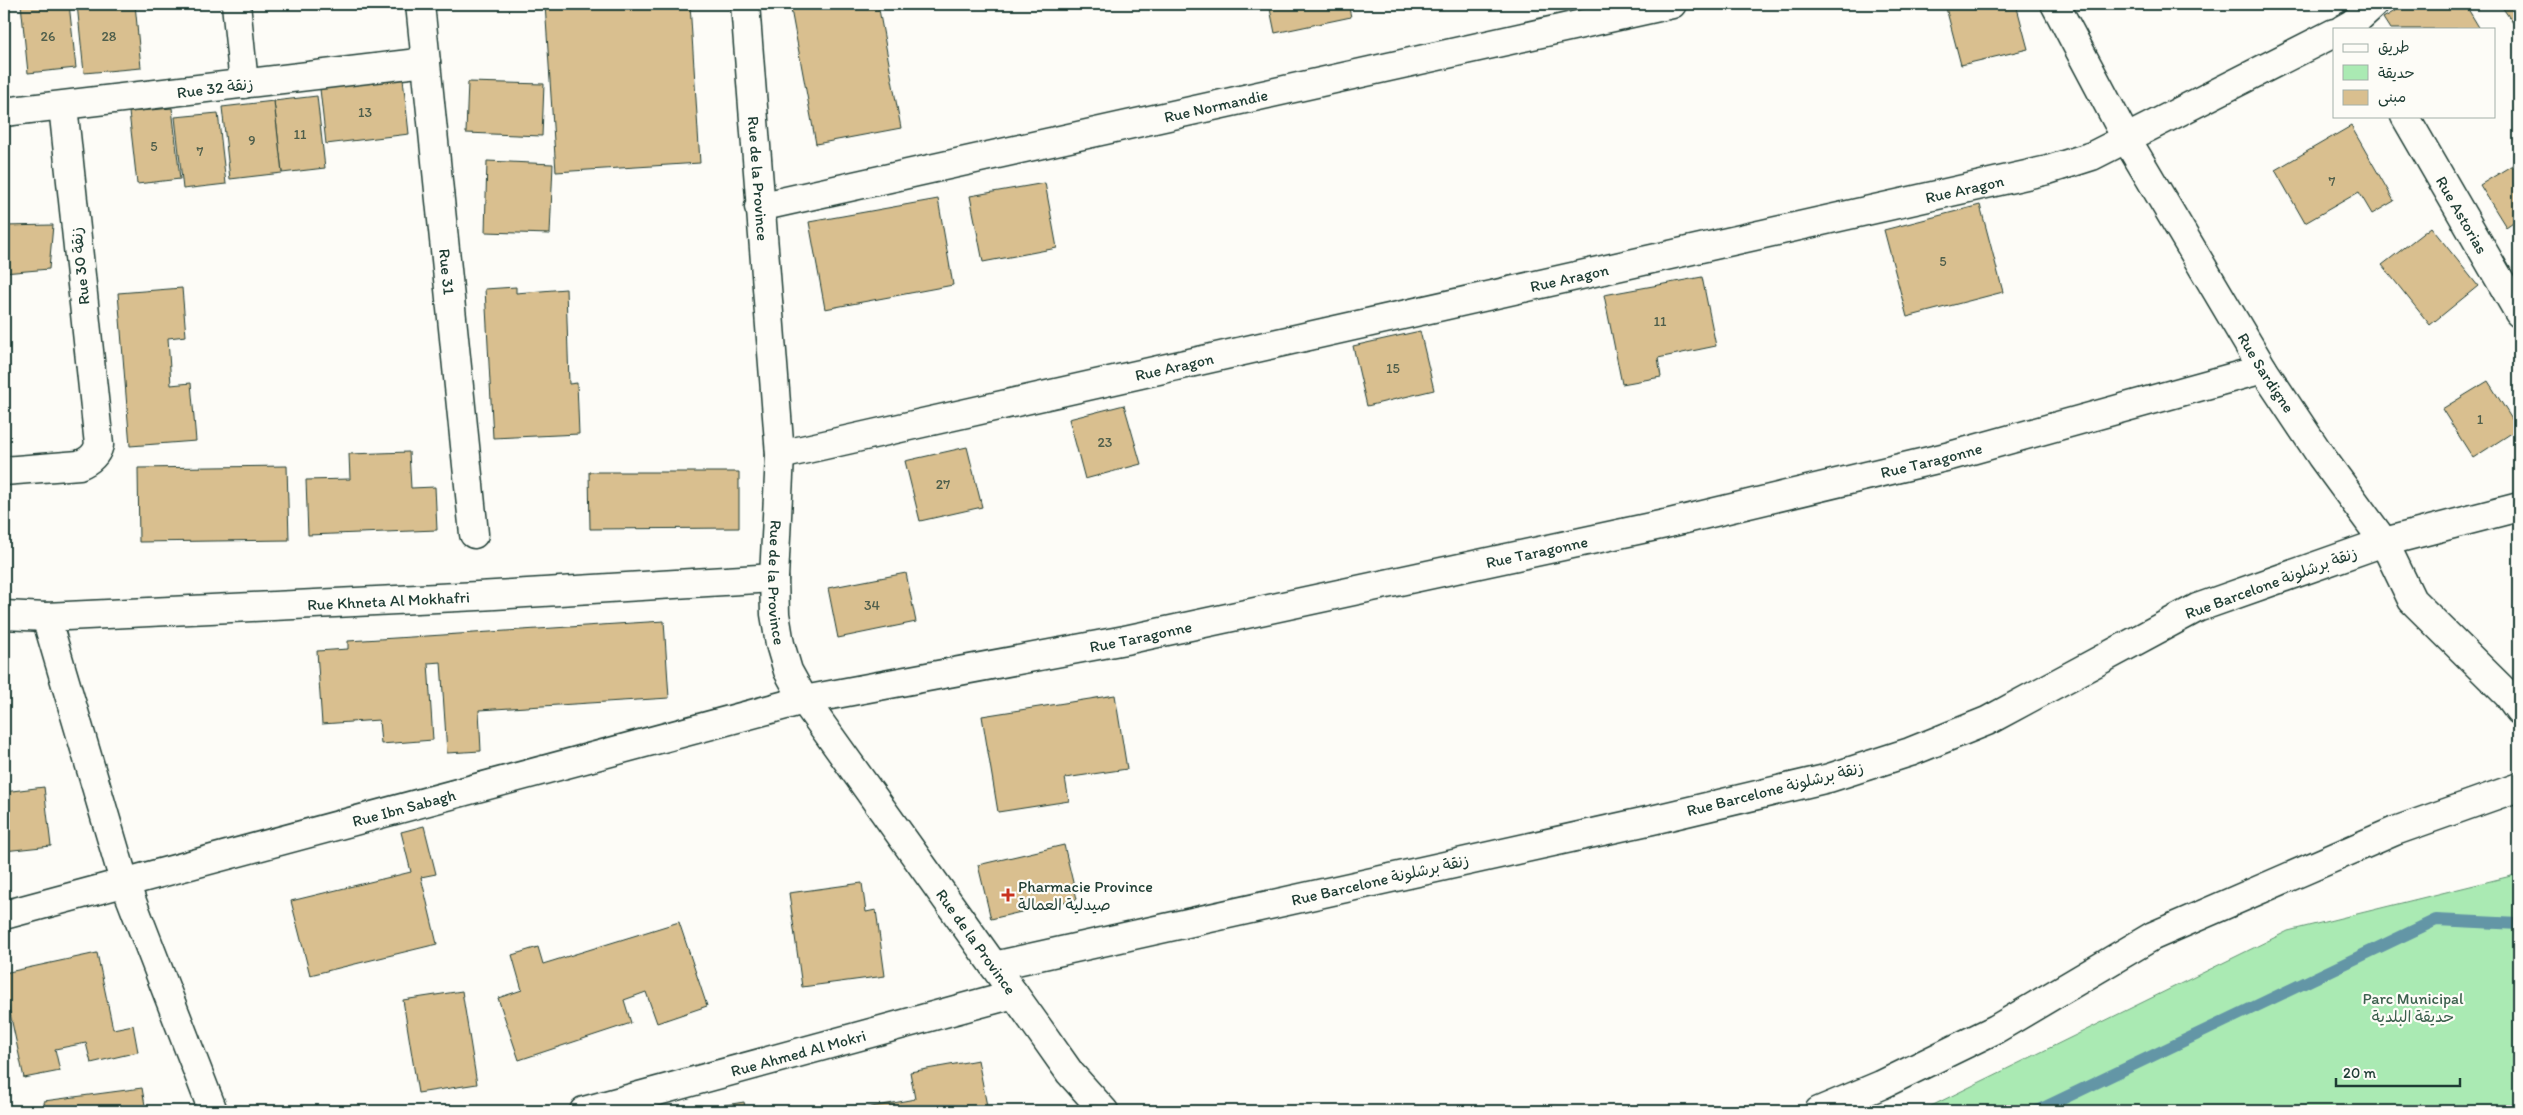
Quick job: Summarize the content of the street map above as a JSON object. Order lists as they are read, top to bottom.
{
  "streets": {
    "street": [
      "Rue 32 زنقة",
      "Rue Normandie",
      "Rue de la Province",
      "Rue Aragon",
      "Rue Astorias",
      "Rue 30 زنقة",
      "Rue 31",
      "Rue Sardigne",
      "Rue Taragonne",
      "Rue Barcelone زنقة برشلونة",
      "Rue Khneta Al Mokhafri",
      "Rue Ibn Sabagh",
      "Rue Ahmed Al Mokri"
    ]
  },
  "crossings": [
    ["Rue 32 زنقة", "Rue 30 زنقة"],
    ["Rue 32 زنقة", "Rue 31"],
    ["Rue Normandie", "Rue de la Province"],
    ["Rue de la Province", "Rue Aragon"],
    ["Rue de la Province", "Rue Taragonne"],
    ["Rue de la Province", "Rue Barcelone زنقة برشلونة"],
    ["Rue de la Province", "Rue Khneta Al Mokhafri"],
    ["Rue de la Province", "Rue Ibn Sabagh"],
    ["Rue de la Province", "Rue Ahmed Al Mokri"],
    ["Rue Aragon", "Rue Sardigne"],
    ["Rue Sardigne", "Rue Taragonne"],
    ["Rue Sardigne", "Rue Barcelone زنقة برشلونة"],
    ["Rue Taragonne", "Rue Ibn Sabagh"]
  ],
  "parks": ["Parc Municipal حديقة البلدية"],
  "places": {
    "health": ["Pharmacie Province صيدلية العمالة"]
  },
  "house_numbers": [
    "26",
    "28",
    "13",
    "11",
    "9",
    "5",
    "7",
    "7",
    "5",
    "11",
    "15",
    "1",
    "23",
    "27",
    "34"
  ],
  "legend": ["طريق", "حديقة", "مبنى"],
  "scale_bar": "20 m"
}
